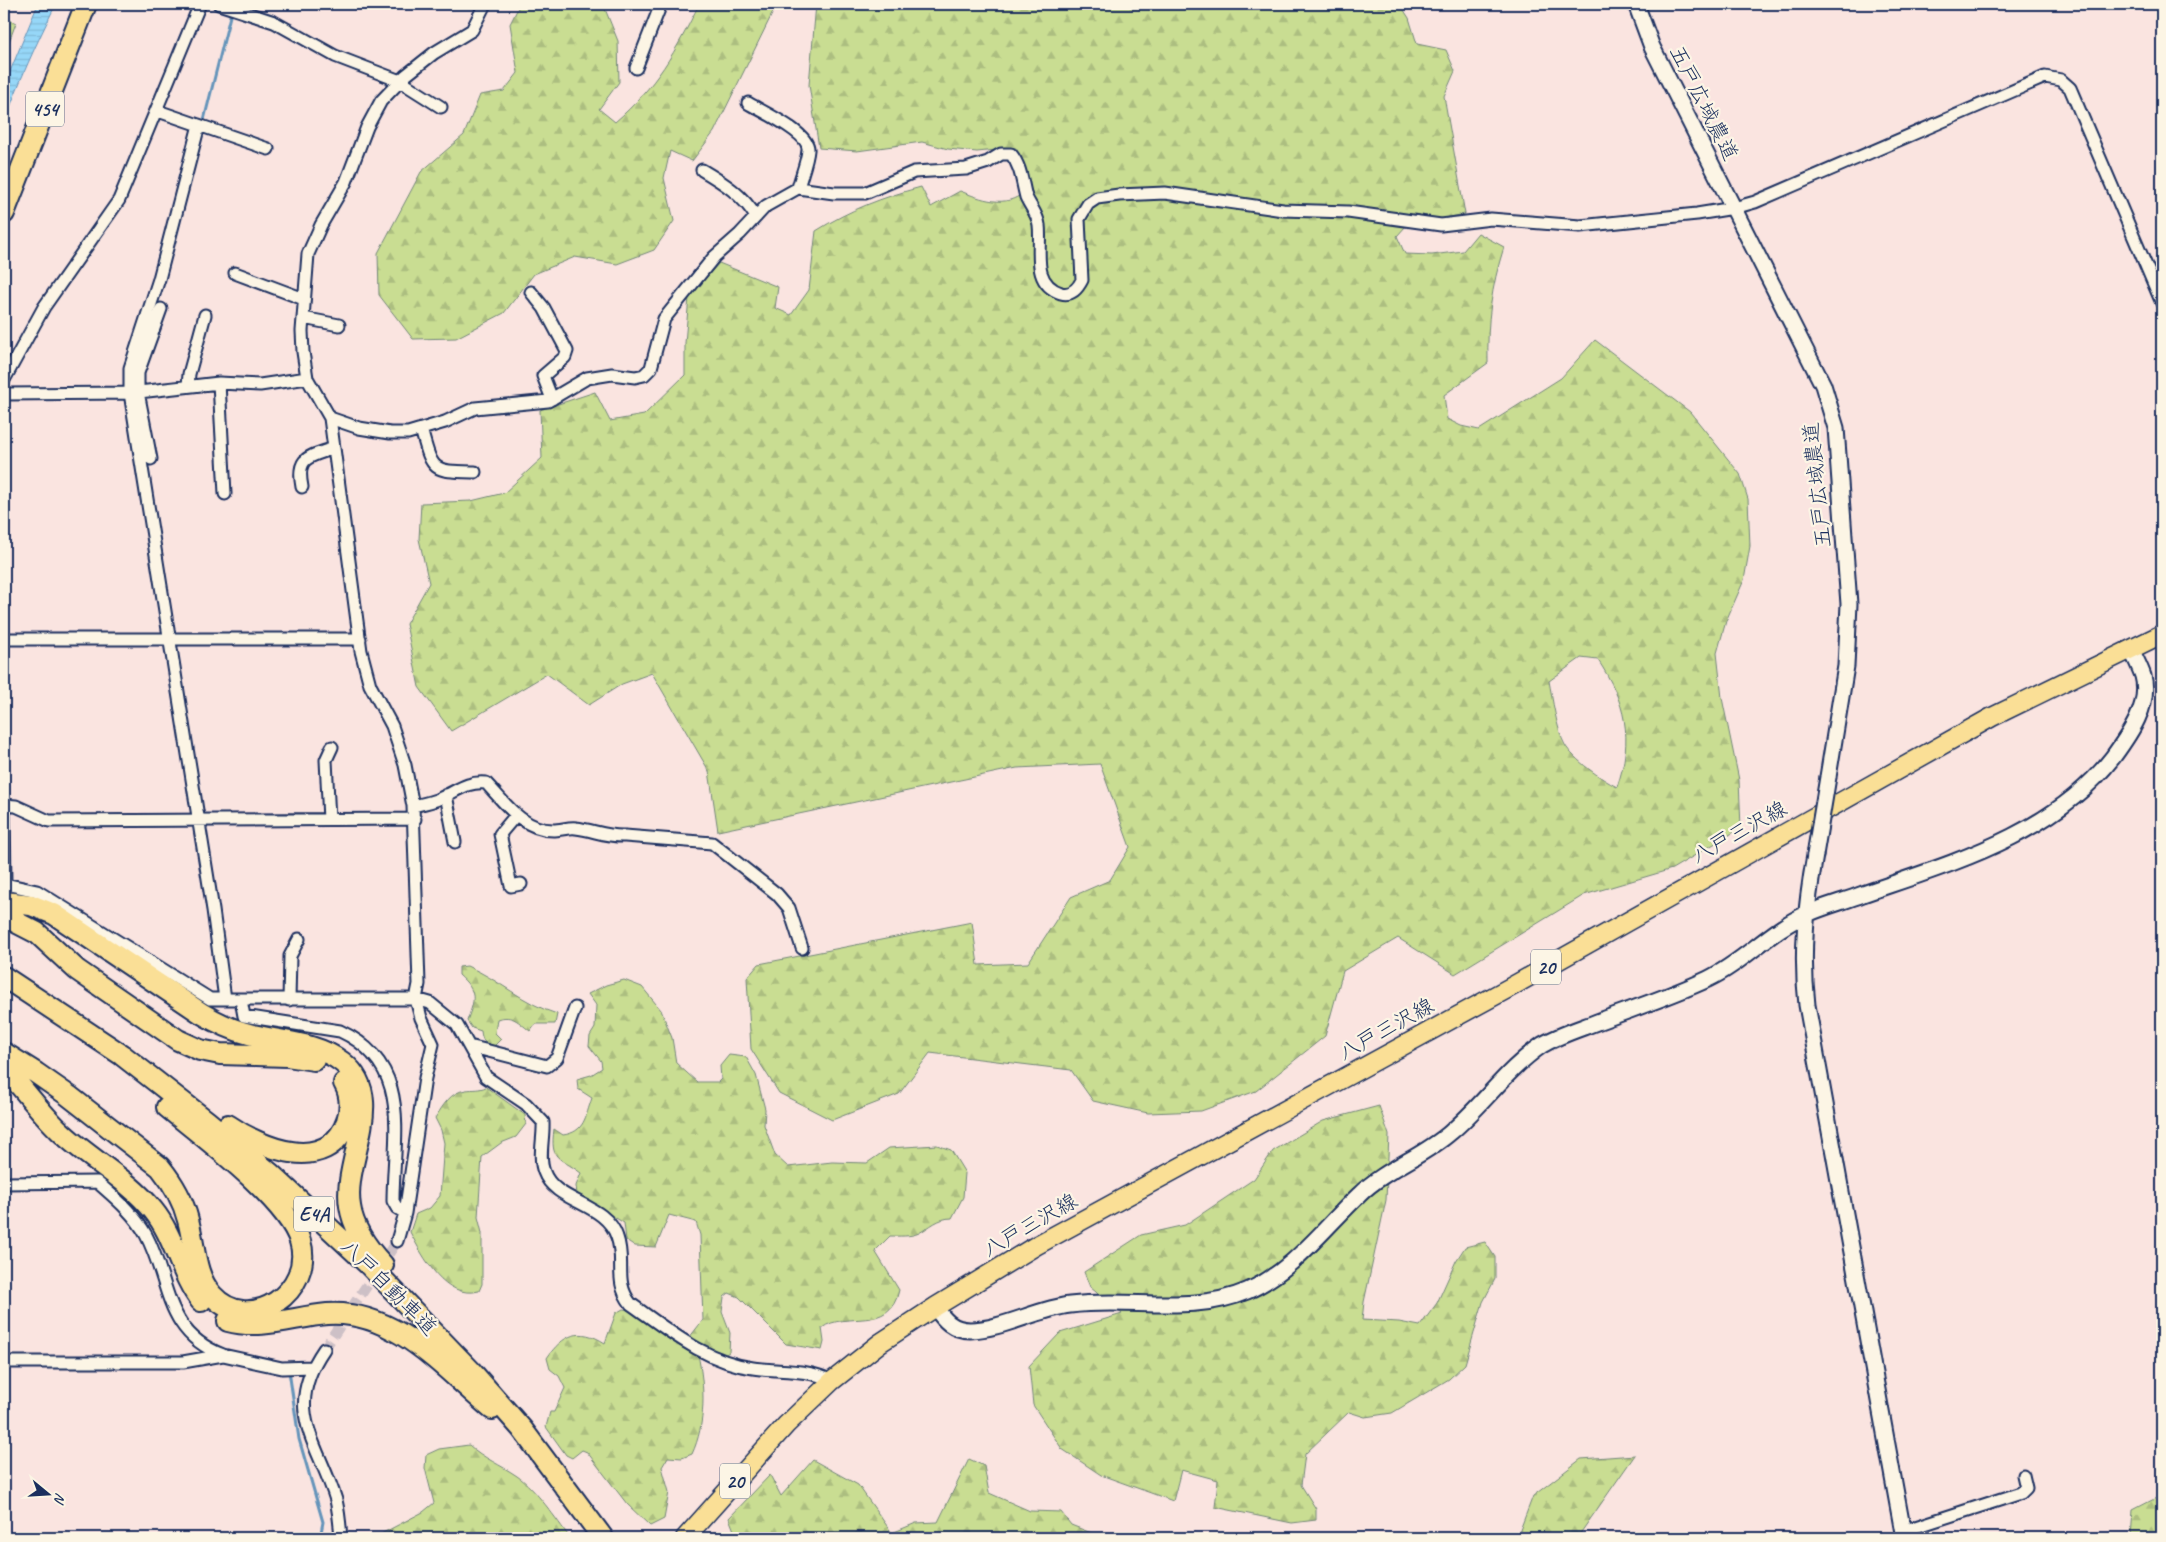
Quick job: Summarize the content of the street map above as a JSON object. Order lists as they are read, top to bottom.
{
  "streets": {
    "highway": ["454", "E4A", "八戸自動車道"],
    "main road": ["八戸三沢線", "20"],
    "street": ["五戸広域農道"]
  },
  "crossings": [
    ["E4A", "八戸自動車道"]
  ],
  "north": "right"
}
